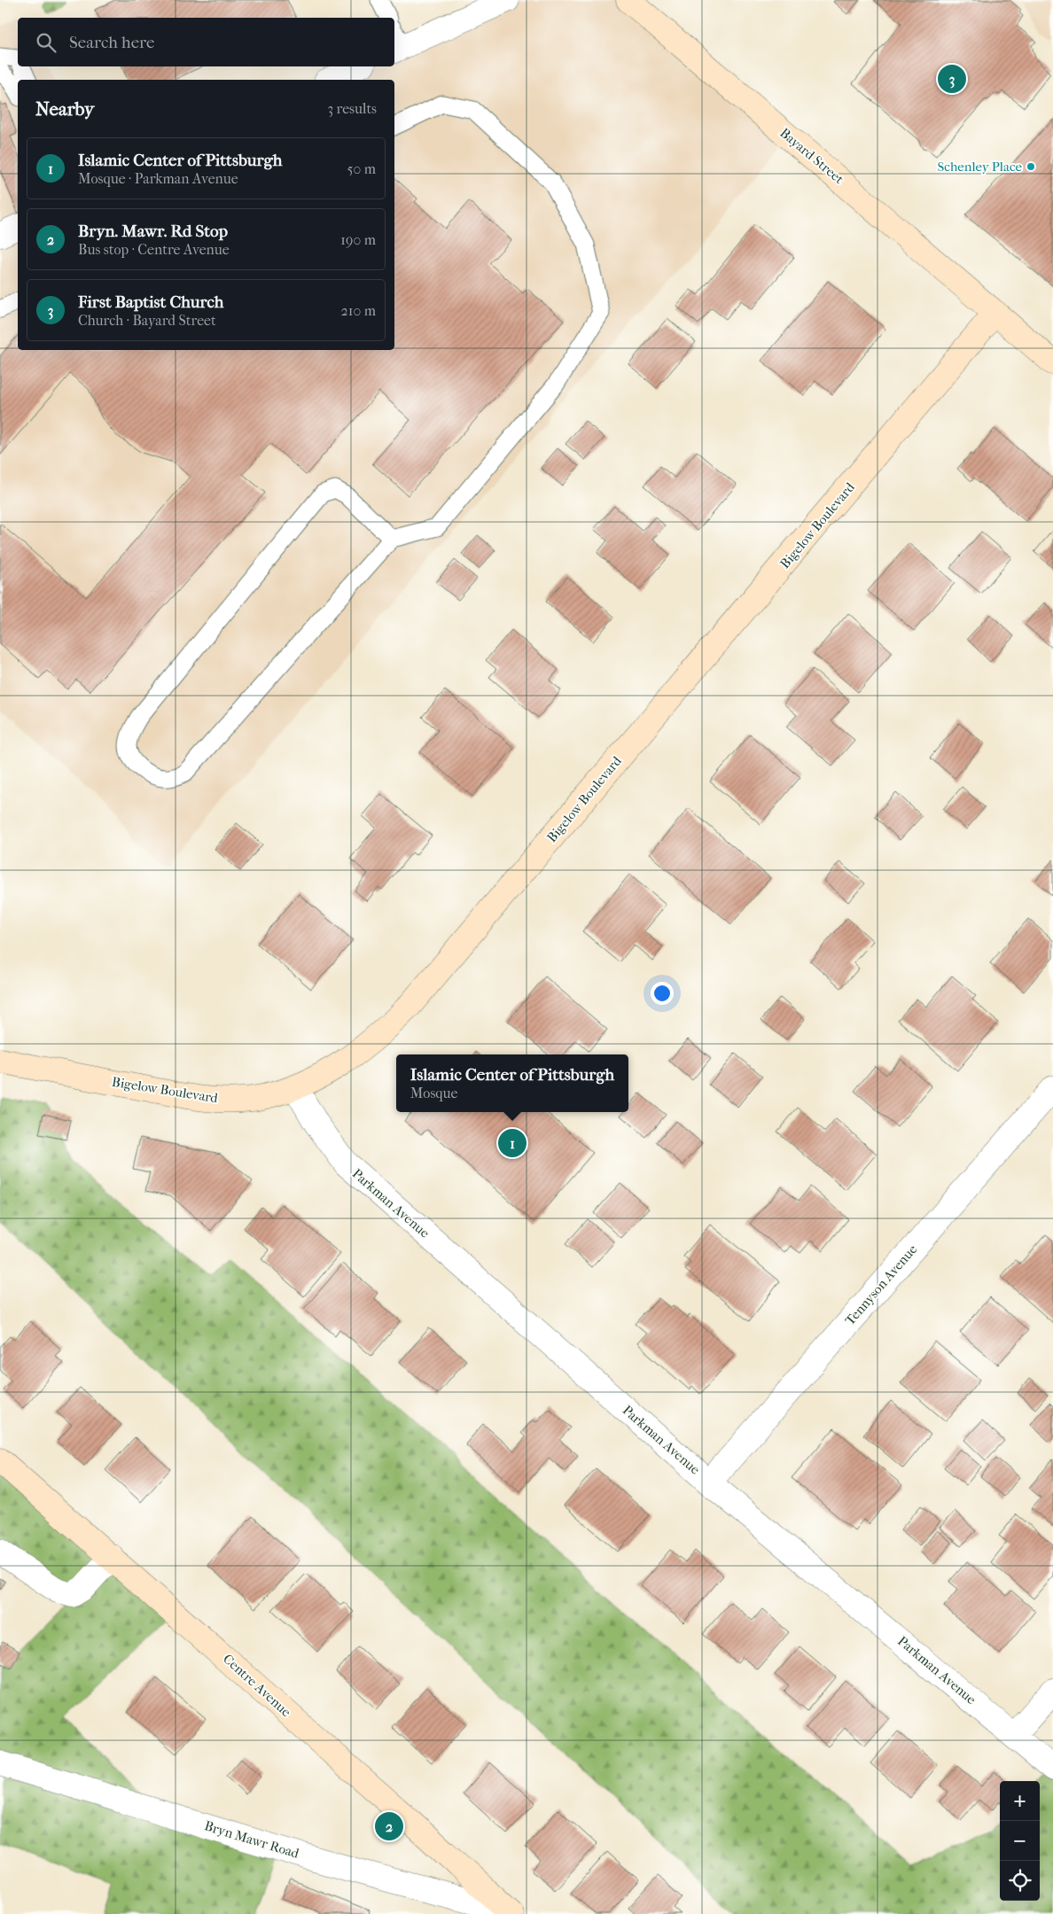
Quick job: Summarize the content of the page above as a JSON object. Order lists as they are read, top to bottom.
{
  "streets": {
    "main road": ["Bayard Street", "Bigelow Boulevard", "Centre Avenue"],
    "street": ["Parkman Avenue", "Tennyson Avenue", "Bryn Mawr Road"]
  },
  "crossings": [
    ["Bayard Street", "Bigelow Boulevard"],
    ["Bigelow Boulevard", "Parkman Avenue"],
    ["Parkman Avenue", "Tennyson Avenue"],
    ["Centre Avenue", "Bryn Mawr Road"]
  ],
  "places": ["Schenley Place"],
  "page": {
    "search": "Search here",
    "pins": ["3", "1", "2"],
    "heading": ["Nearby", "3 results"],
    "list": [
      {
        "mark": "1",
        "name": "Islamic Center of Pittsburgh",
        "note": "Mosque · Parkman Avenue",
        "value": "50 m"
      },
      {
        "mark": "2",
        "name": "Bryn. Mawr. Rd Stop",
        "note": "Bus stop · Centre Avenue",
        "value": "190 m"
      },
      {
        "mark": "3",
        "name": "First Baptist Church",
        "note": "Church · Bayard Street",
        "value": "210 m"
      }
    ],
    "popup": ["Islamic Center of Pittsburgh", "Mosque"],
    "map_buttons": ["+", "−"]
  }
}
